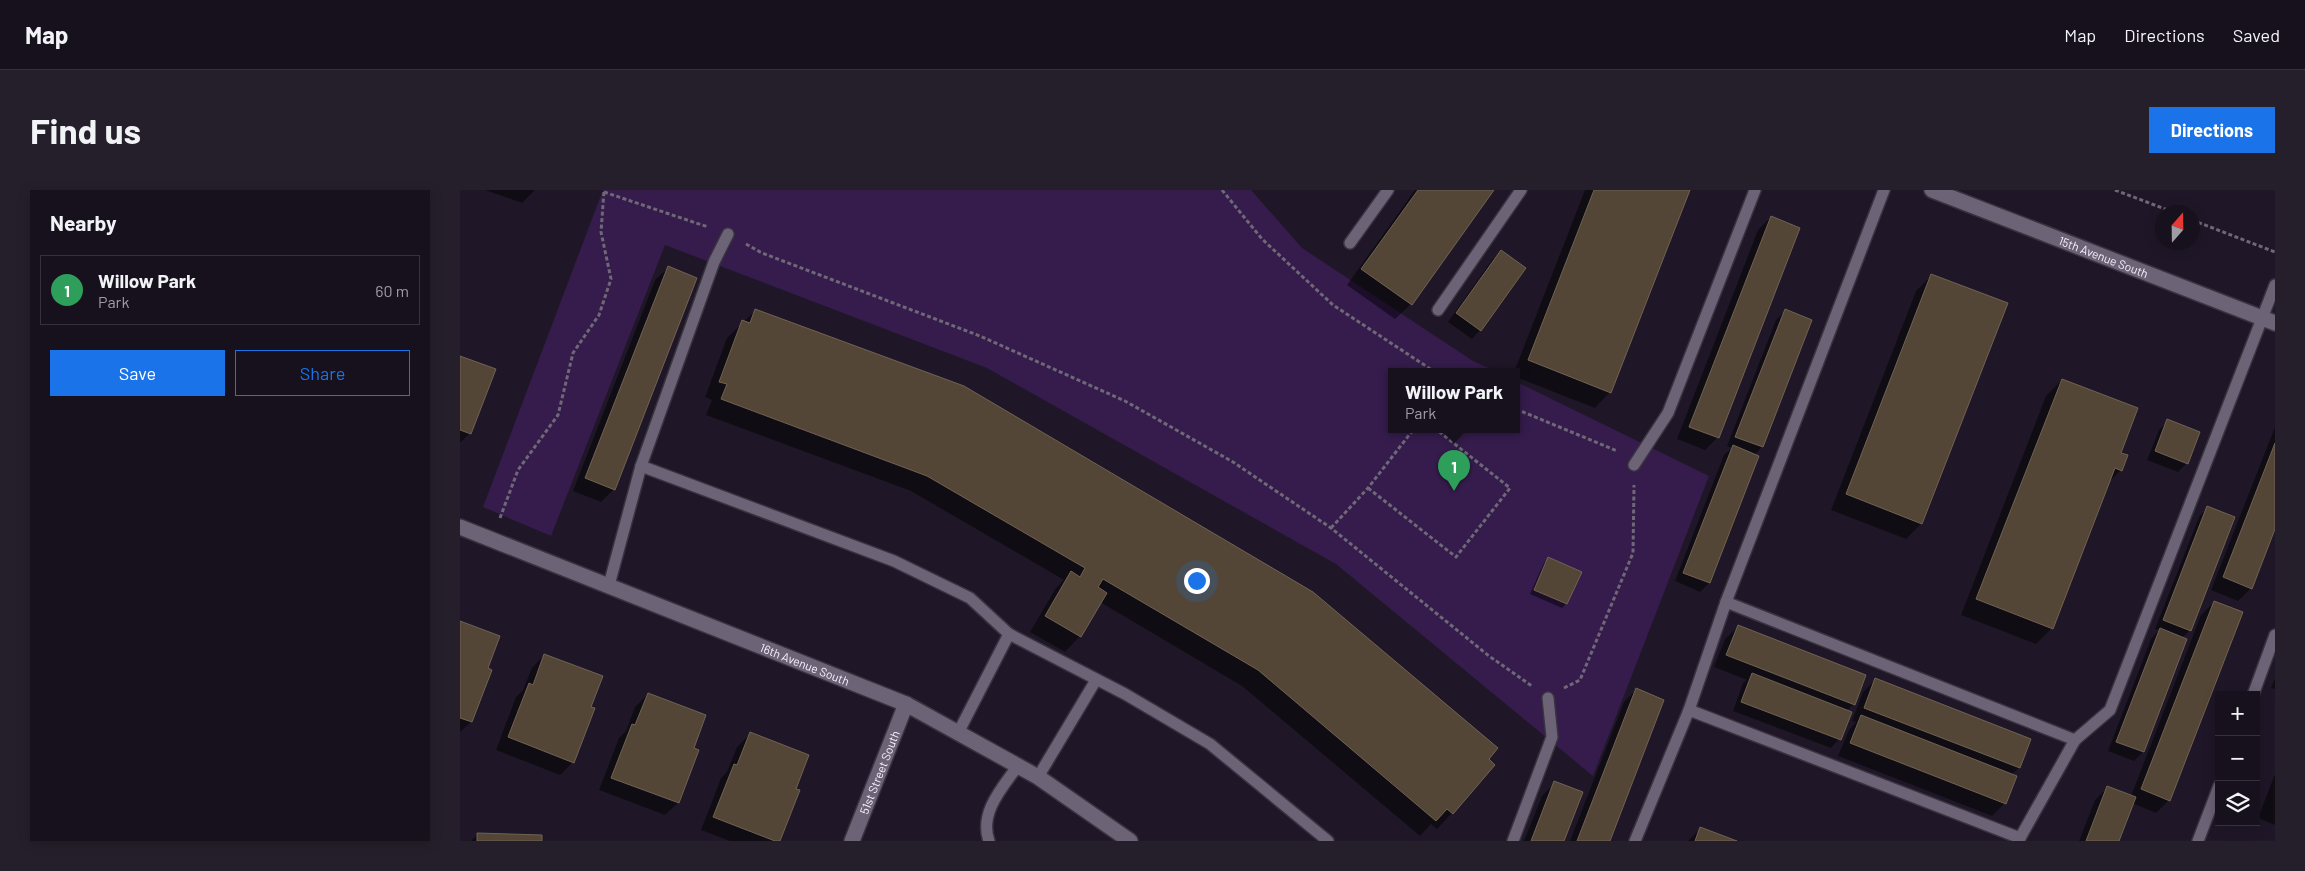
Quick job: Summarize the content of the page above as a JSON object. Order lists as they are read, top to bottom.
{
  "streets": {
    "street": ["15th Avenue South", "16th Avenue South", "51st Street South"]
  },
  "crossings": [
    ["16th Avenue South", "51st Street South"]
  ],
  "north": "top",
  "page": {
    "header": "Map",
    "nav": ["Map", "Directions", "Saved"],
    "buttons": [
      "Directions",
      ["Save", "Share"]
    ],
    "title": "Find us",
    "heading": "Nearby",
    "list": [
      {
        "mark": "1",
        "name": "Willow Park",
        "note": "Park",
        "value": "60 m"
      }
    ],
    "popup": ["Willow Park", "Park"],
    "pins": "1",
    "map_buttons": ["+", "−"]
  }
}
